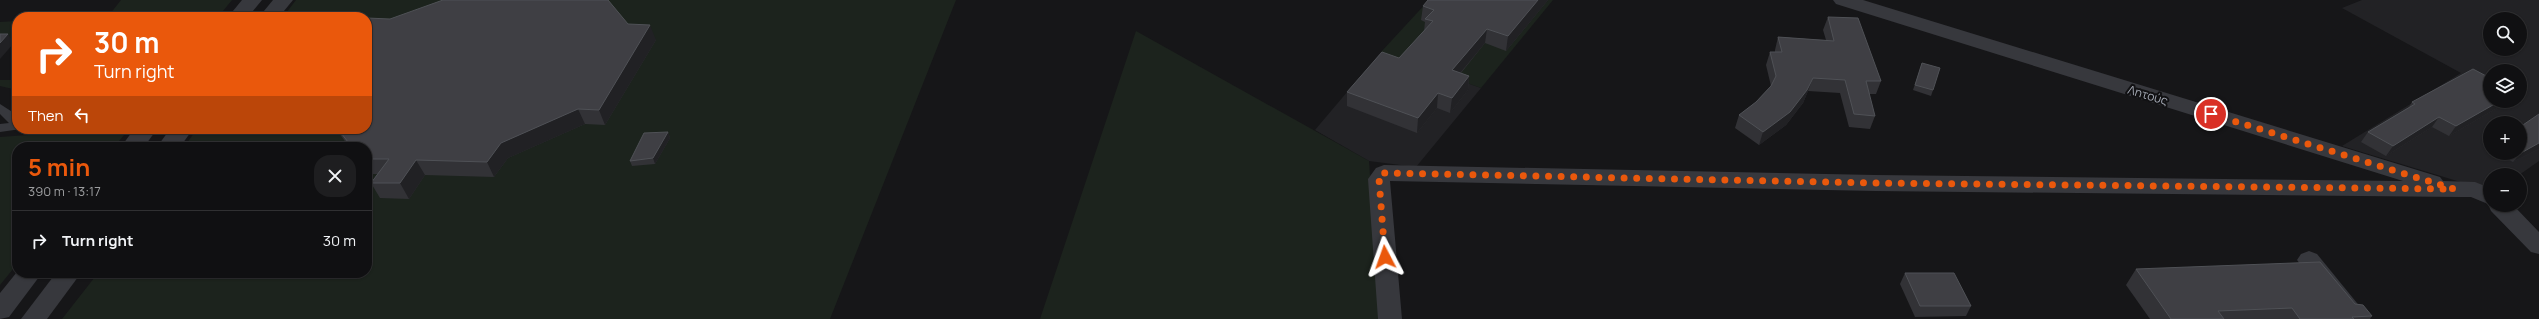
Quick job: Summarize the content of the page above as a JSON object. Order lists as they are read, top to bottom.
{
  "streets": {
    "street": ["Λητούς"]
  },
  "page": {
    "map_buttons": ["+", "−"],
    "turn": ["30 m", "Turn right"],
    "then": "Then",
    "heading": ["5 min", "390 m · 13:17"],
    "list": [
      {
        "name": "Turn right",
        "value": "30 m"
      }
    ]
  }
}
